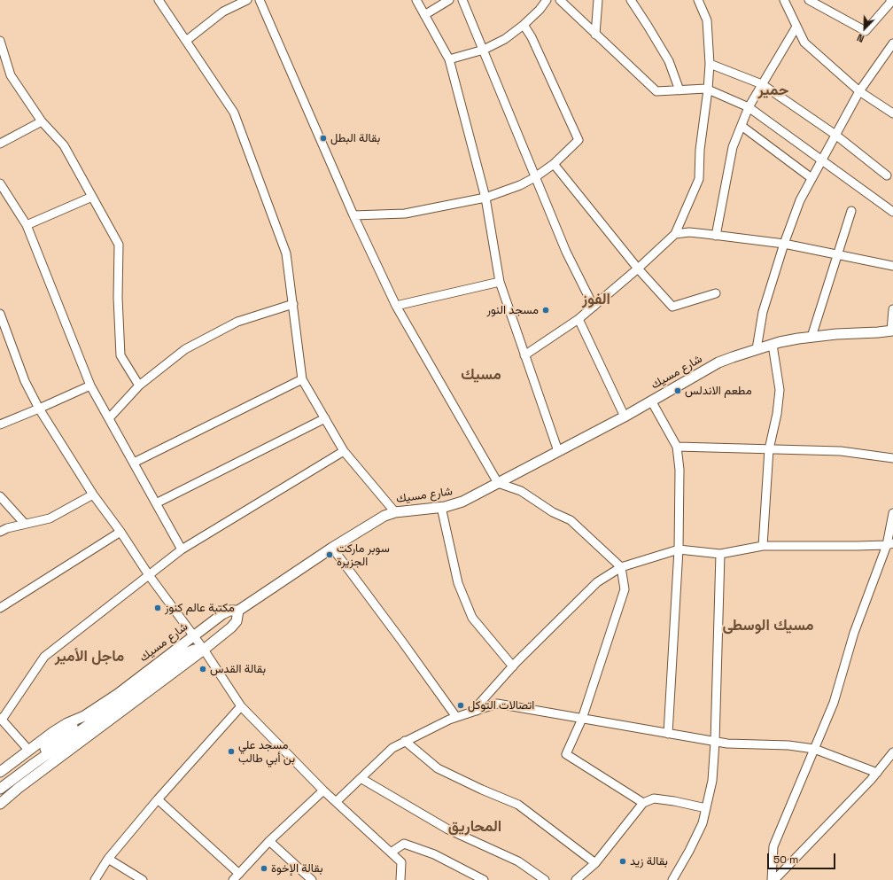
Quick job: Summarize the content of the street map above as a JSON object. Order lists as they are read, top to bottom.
{
  "streets": {
    "street": ["شارع مسيك"]
  },
  "districts": [
    "حمير",
    "الفوز",
    "مسيك",
    "مسيك الوسطى",
    "ماجل الأمير",
    "المحاريق"
  ],
  "places": [
    "بقالة البطل",
    "مسجد النور",
    "مطعم الاندلس",
    "سوبر ماركت الجزيرة",
    "مكتبة عالم كنوز",
    "بقالة القدس",
    "اتصالات التوكل",
    "مسجد علي بن أبي طالب",
    "بقالة زيد",
    "بقالة الإخوة"
  ],
  "scale_bar": "50 m",
  "north": "bottom left"
}
